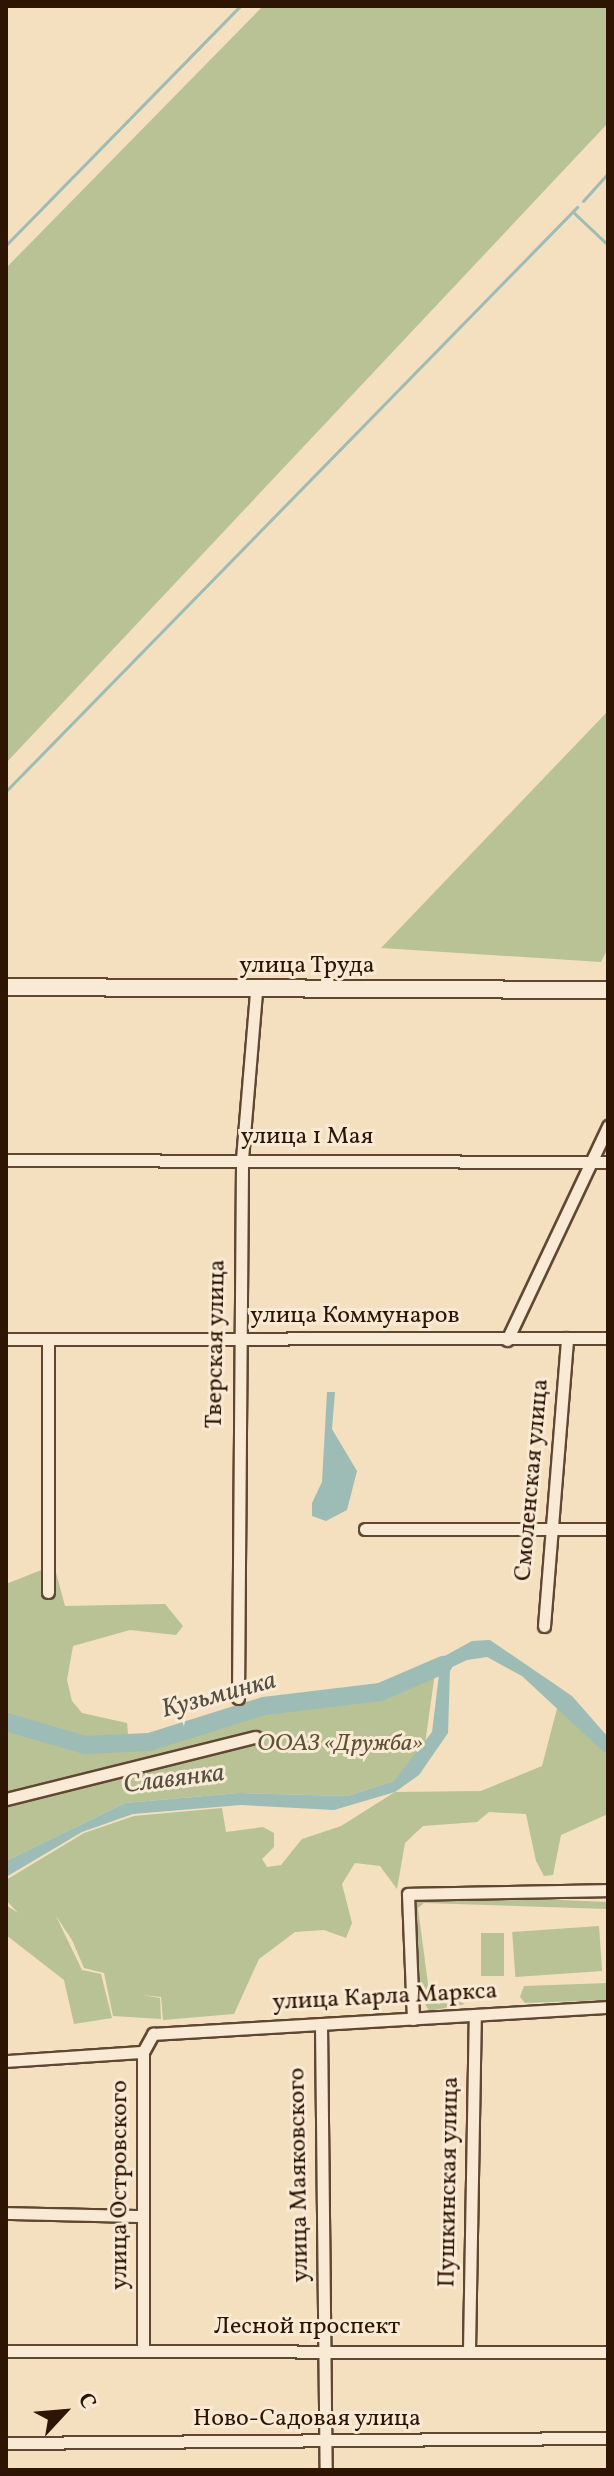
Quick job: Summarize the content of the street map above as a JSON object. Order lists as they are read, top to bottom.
{
  "streets": {
    "street": [
      "улица Труда",
      "улица 1 Мая",
      "улица Коммунаров",
      "Тверская улица",
      "Смоленская улица",
      "улица Карла Маркса",
      "улица Маяковского",
      "Пушкинская улица",
      "улица Островского",
      "Лесной проспект",
      "Ново-Садовая улица"
    ]
  },
  "crossings": [
    ["улица Труда", "Тверская улица"],
    ["улица 1 Мая", "Тверская улица"],
    ["улица Коммунаров", "Тверская улица"],
    ["улица Коммунаров", "Смоленская улица"],
    ["улица Карла Маркса", "улица Маяковского"],
    ["улица Карла Маркса", "Пушкинская улица"],
    ["улица Карла Маркса", "улица Островского"],
    ["улица Маяковского", "Лесной проспект"],
    ["улица Маяковского", "Ново-Садовая улица"],
    ["Пушкинская улица", "Лесной проспект"],
    ["улица Островского", "Лесной проспект"]
  ],
  "water": ["Кузьминка", "Славянка"],
  "parks": ["ООАЗ «Дружба»"],
  "north": "top right"
}
